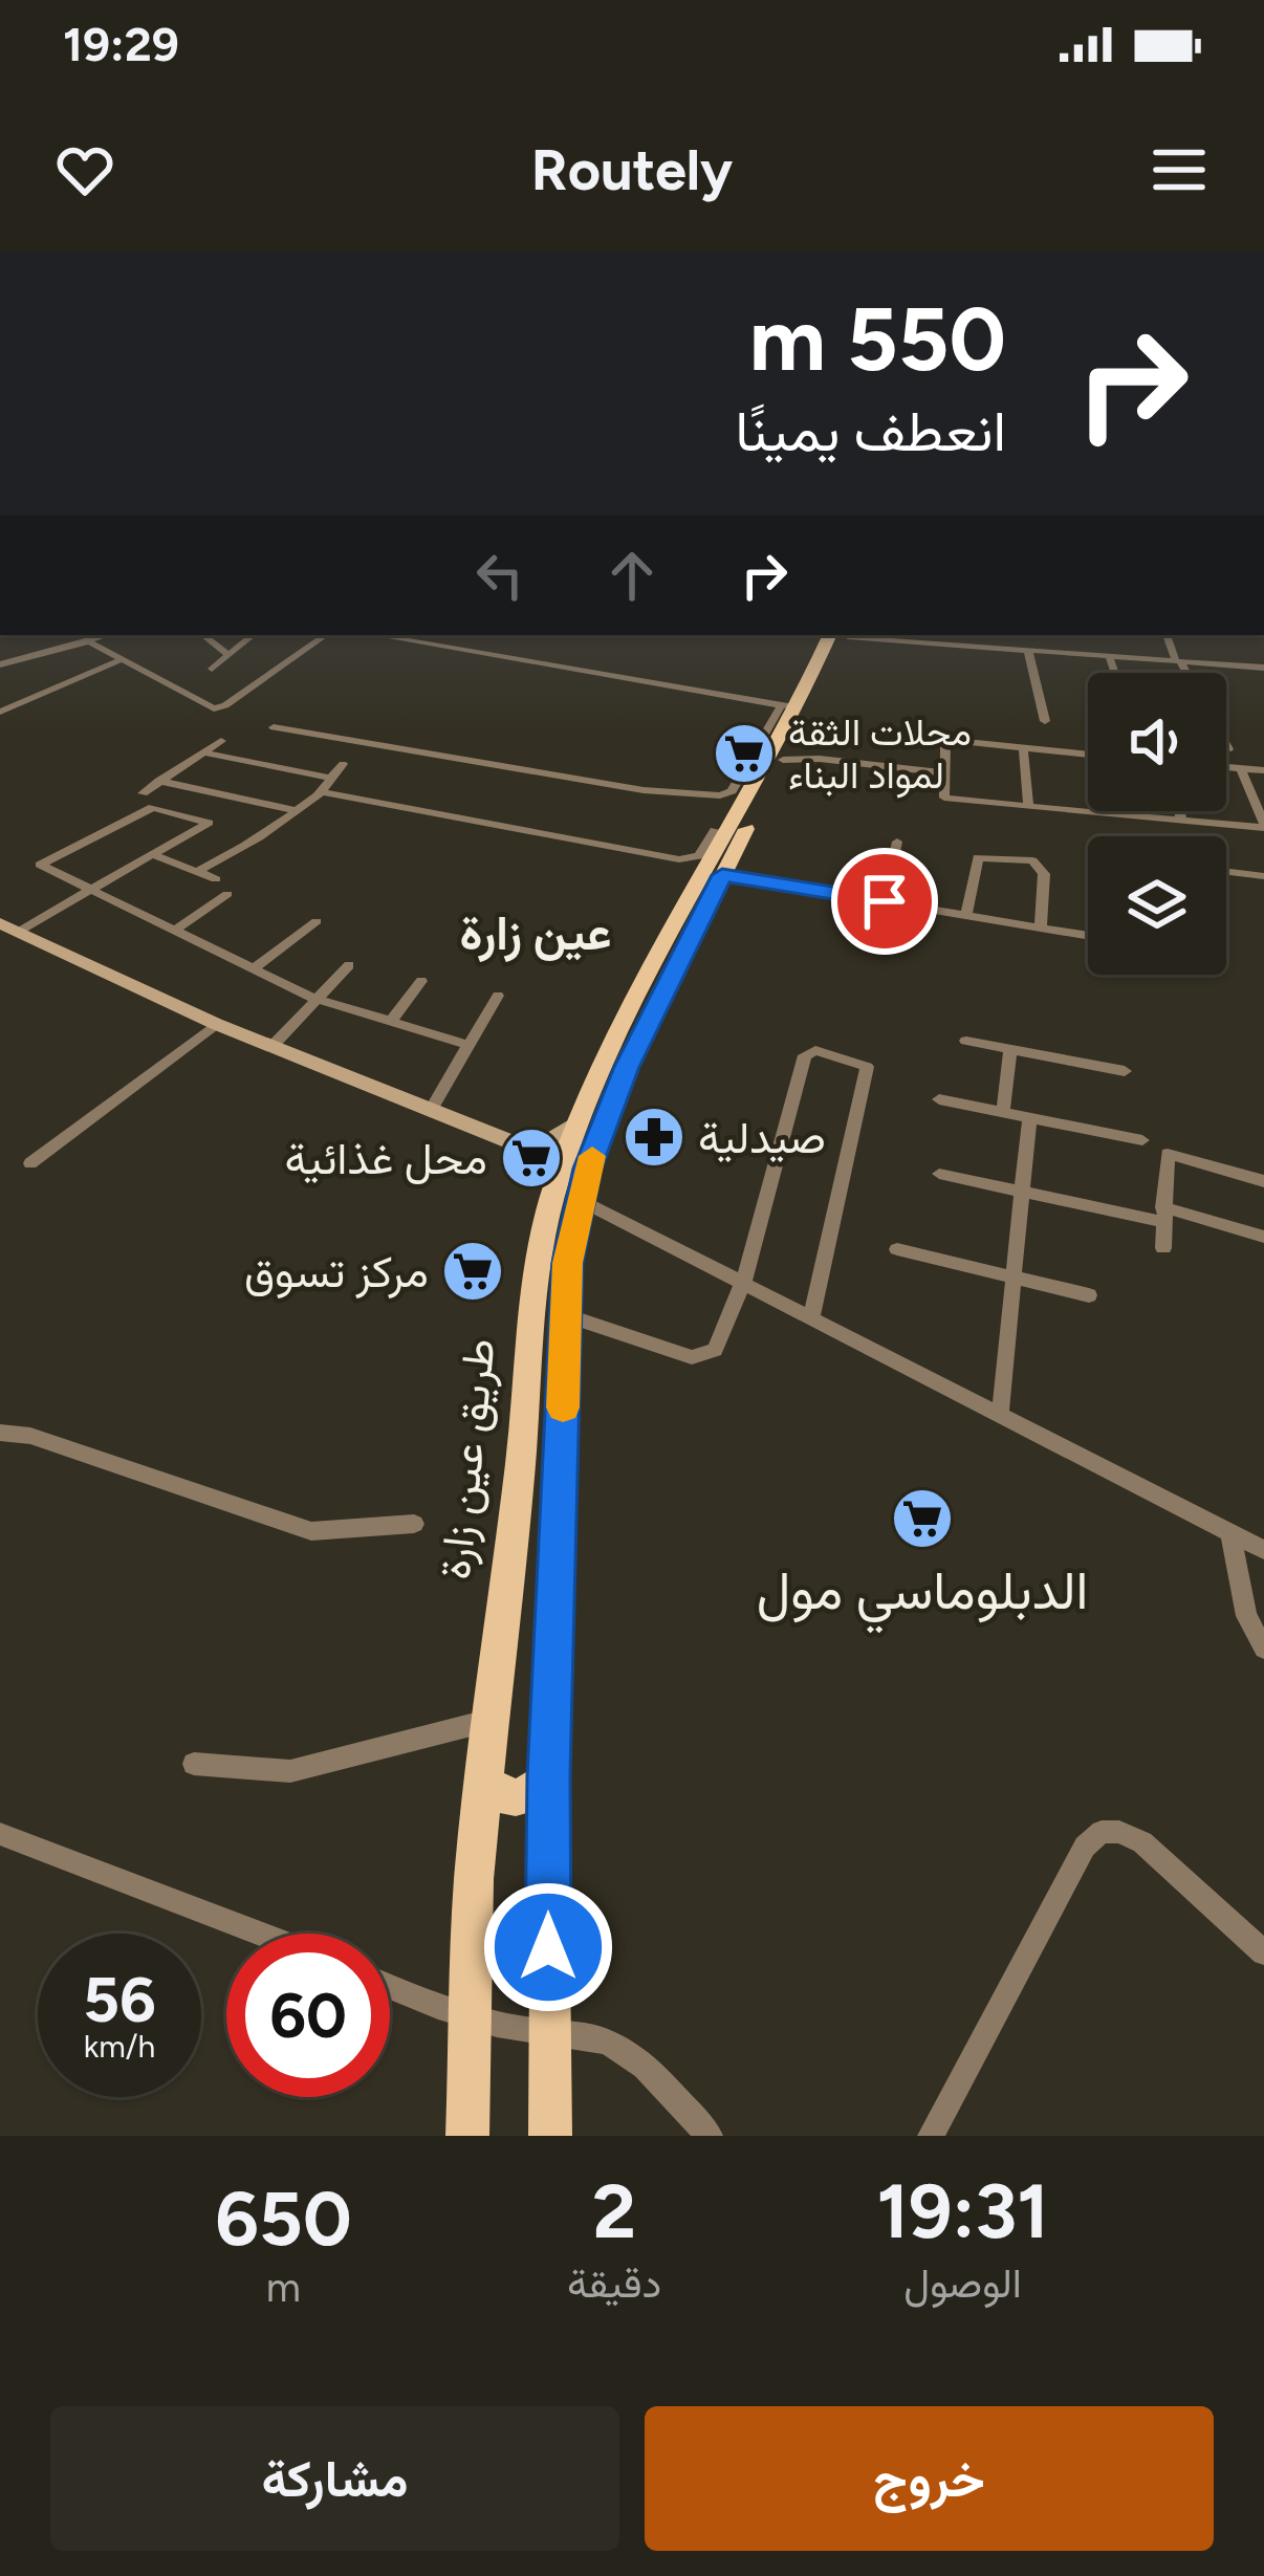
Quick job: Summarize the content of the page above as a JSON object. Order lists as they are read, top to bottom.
{
  "streets": {
    "main road": ["طريق عين زارة"]
  },
  "districts": ["عين زارة"],
  "places": {
    "supermarket": [
      "محلات الثقة لمواد البناء",
      "محل غذائية",
      "مركز تسوق",
      "الدبلوماسي مول"
    ],
    "pharmacy": ["صيدلية"]
  },
  "page": {
    "status": "19:29",
    "header": "Routely",
    "turn": ["550 m", "انعطف يمينًا"],
    "speed": "56 km/h",
    "limit": "60",
    "eta": [
      "19:31",
      "الوصول",
      "2",
      "دقيقة",
      "650",
      "m"
    ],
    "buttons": ["خروج", "مشاركة"]
  }
}
